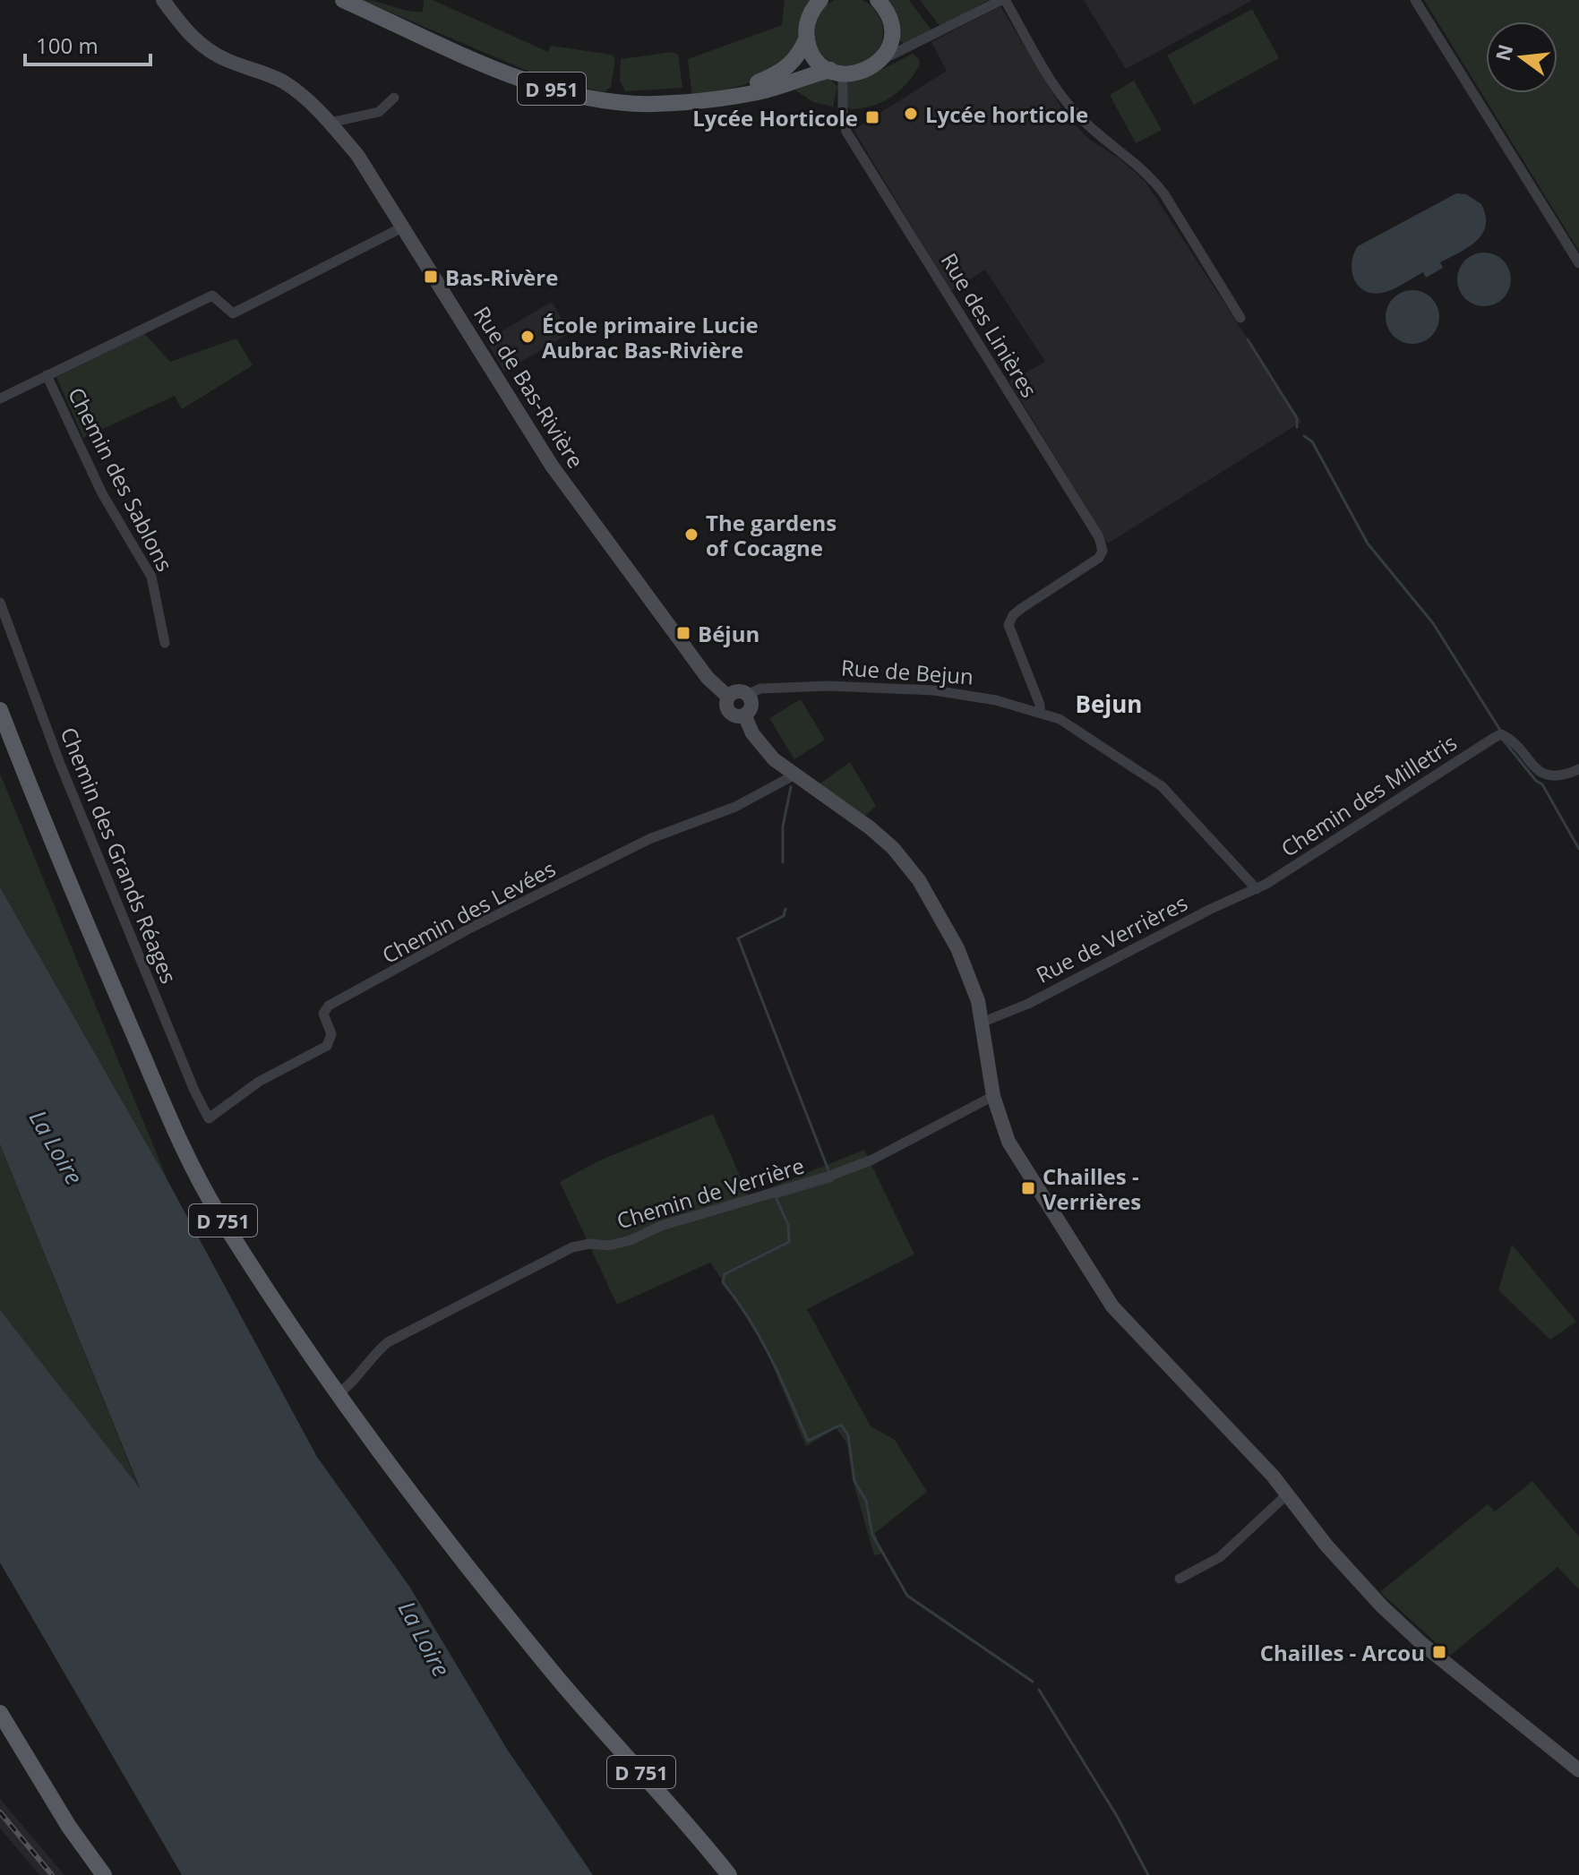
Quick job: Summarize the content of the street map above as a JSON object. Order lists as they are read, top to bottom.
{
  "streets": {
    "main road": ["D 951", "D 751"],
    "street": [
      "Rue des Linières",
      "Rue de Bas-Rivière",
      "Chemin des Sablons",
      "Rue de Bejun",
      "Chemin des Milletris",
      "Chemin des Grands Réages",
      "Chemin des Levées",
      "Rue de Verrières",
      "Chemin de Verrière"
    ]
  },
  "crossings": [
    ["D 951", "Rue des Linières"],
    ["Rue des Linières", "Rue de Bejun"],
    ["Rue de Bas-Rivière", "Rue de Bejun"],
    ["Rue de Bejun", "Chemin des Milletris"],
    ["Rue de Bejun", "Rue de Verrières"],
    ["Chemin des Milletris", "Rue de Verrières"],
    ["Chemin des Grands Réages", "Chemin des Levées"],
    ["Chemin de Verrière", "D 751"]
  ],
  "districts": ["Bejun"],
  "water": ["La Loire"],
  "places": {
    "other": ["Lycée horticole", "École primaire Lucie Aubrac Bas-Rivière", "The gardens of Cocagne"],
    "transit": [
      "Lycée Horticole",
      "Bas-Rivère",
      "Béjun",
      "Chailles - Verrières",
      "Chailles - Arcou"
    ]
  },
  "scale_bar": "100 m",
  "north": "left"
}
